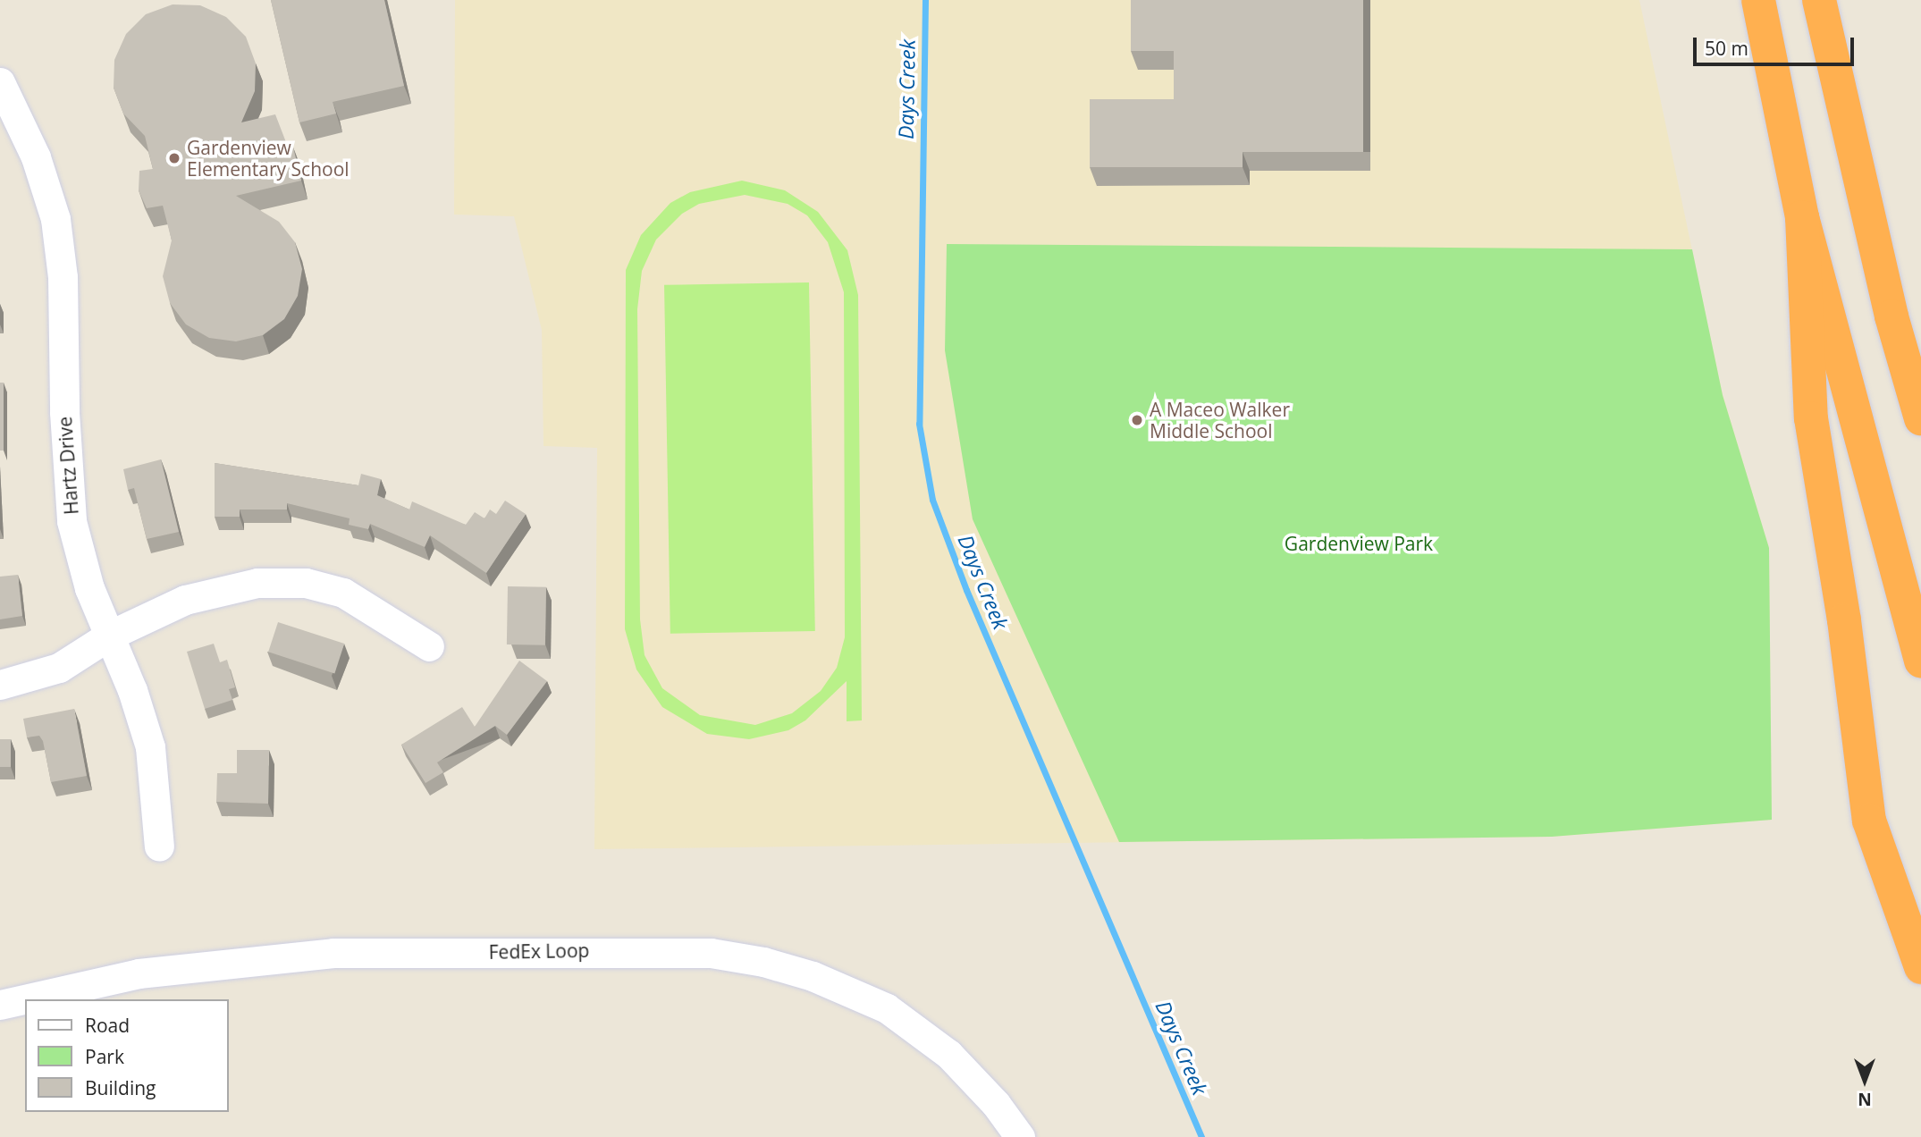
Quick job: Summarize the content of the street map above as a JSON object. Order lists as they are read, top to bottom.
{
  "streets": {
    "street": ["Hartz Drive", "FedEx Loop"]
  },
  "water": ["Days Creek"],
  "parks": ["Gardenview Park"],
  "places": ["Gardenview Elementary School", "A Maceo Walker Middle School"],
  "legend": ["Road", "Park", "Building"],
  "scale_bar": "50 m",
  "north": "bottom"
}
